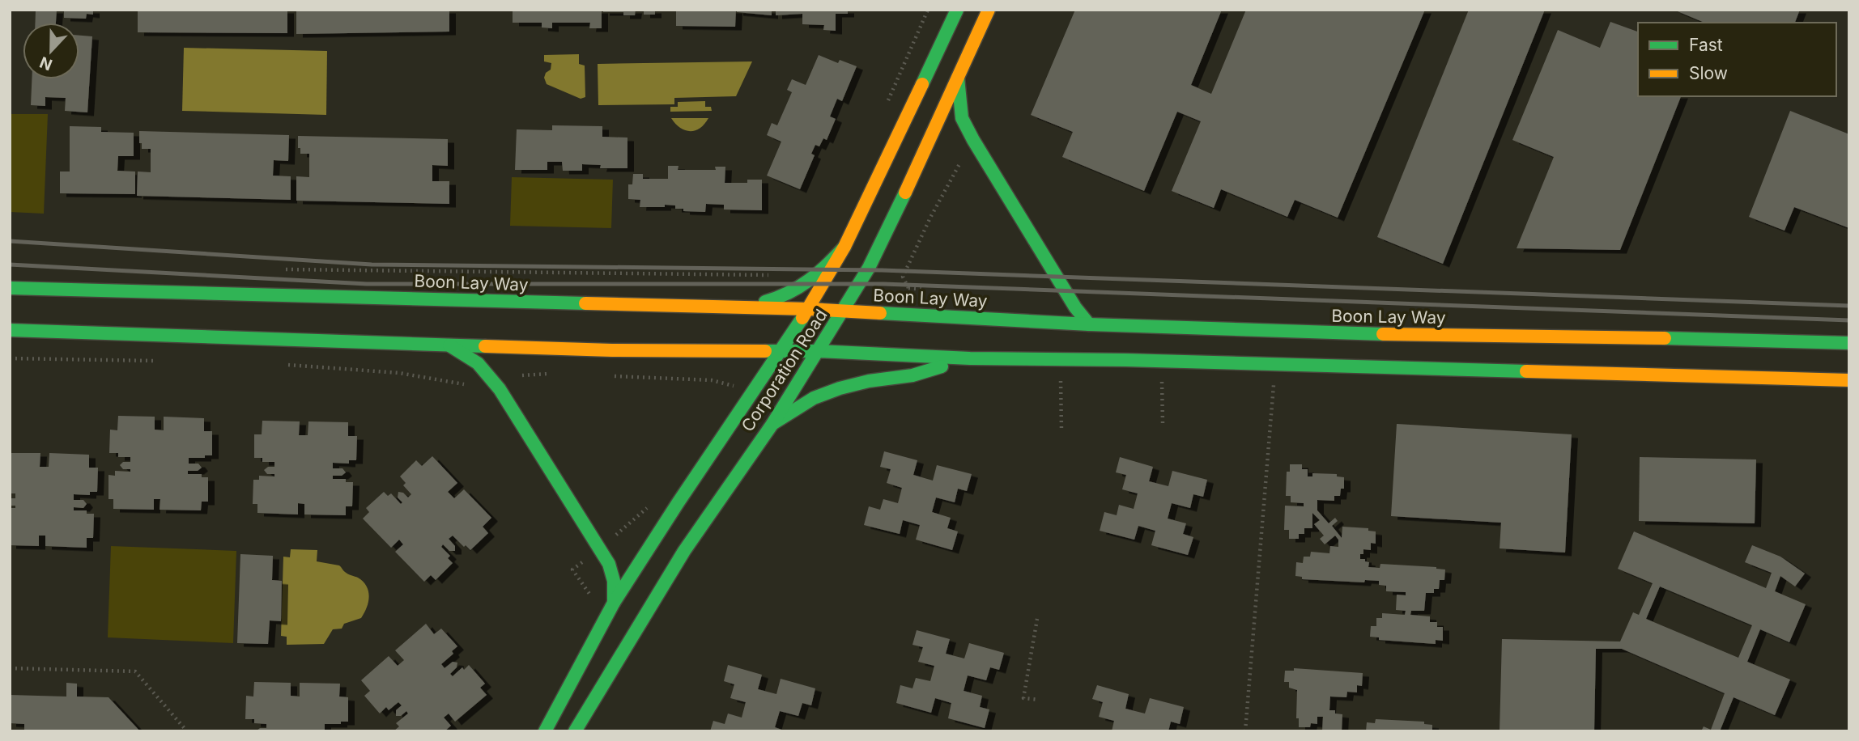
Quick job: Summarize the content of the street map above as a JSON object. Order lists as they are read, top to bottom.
{
  "streets": {
    "main road": ["Boon Lay Way", "Corporation Road"]
  },
  "crossings": [
    ["Boon Lay Way", "Corporation Road"]
  ],
  "legend": ["Fast", "Slow"],
  "north": "bottom"
}
